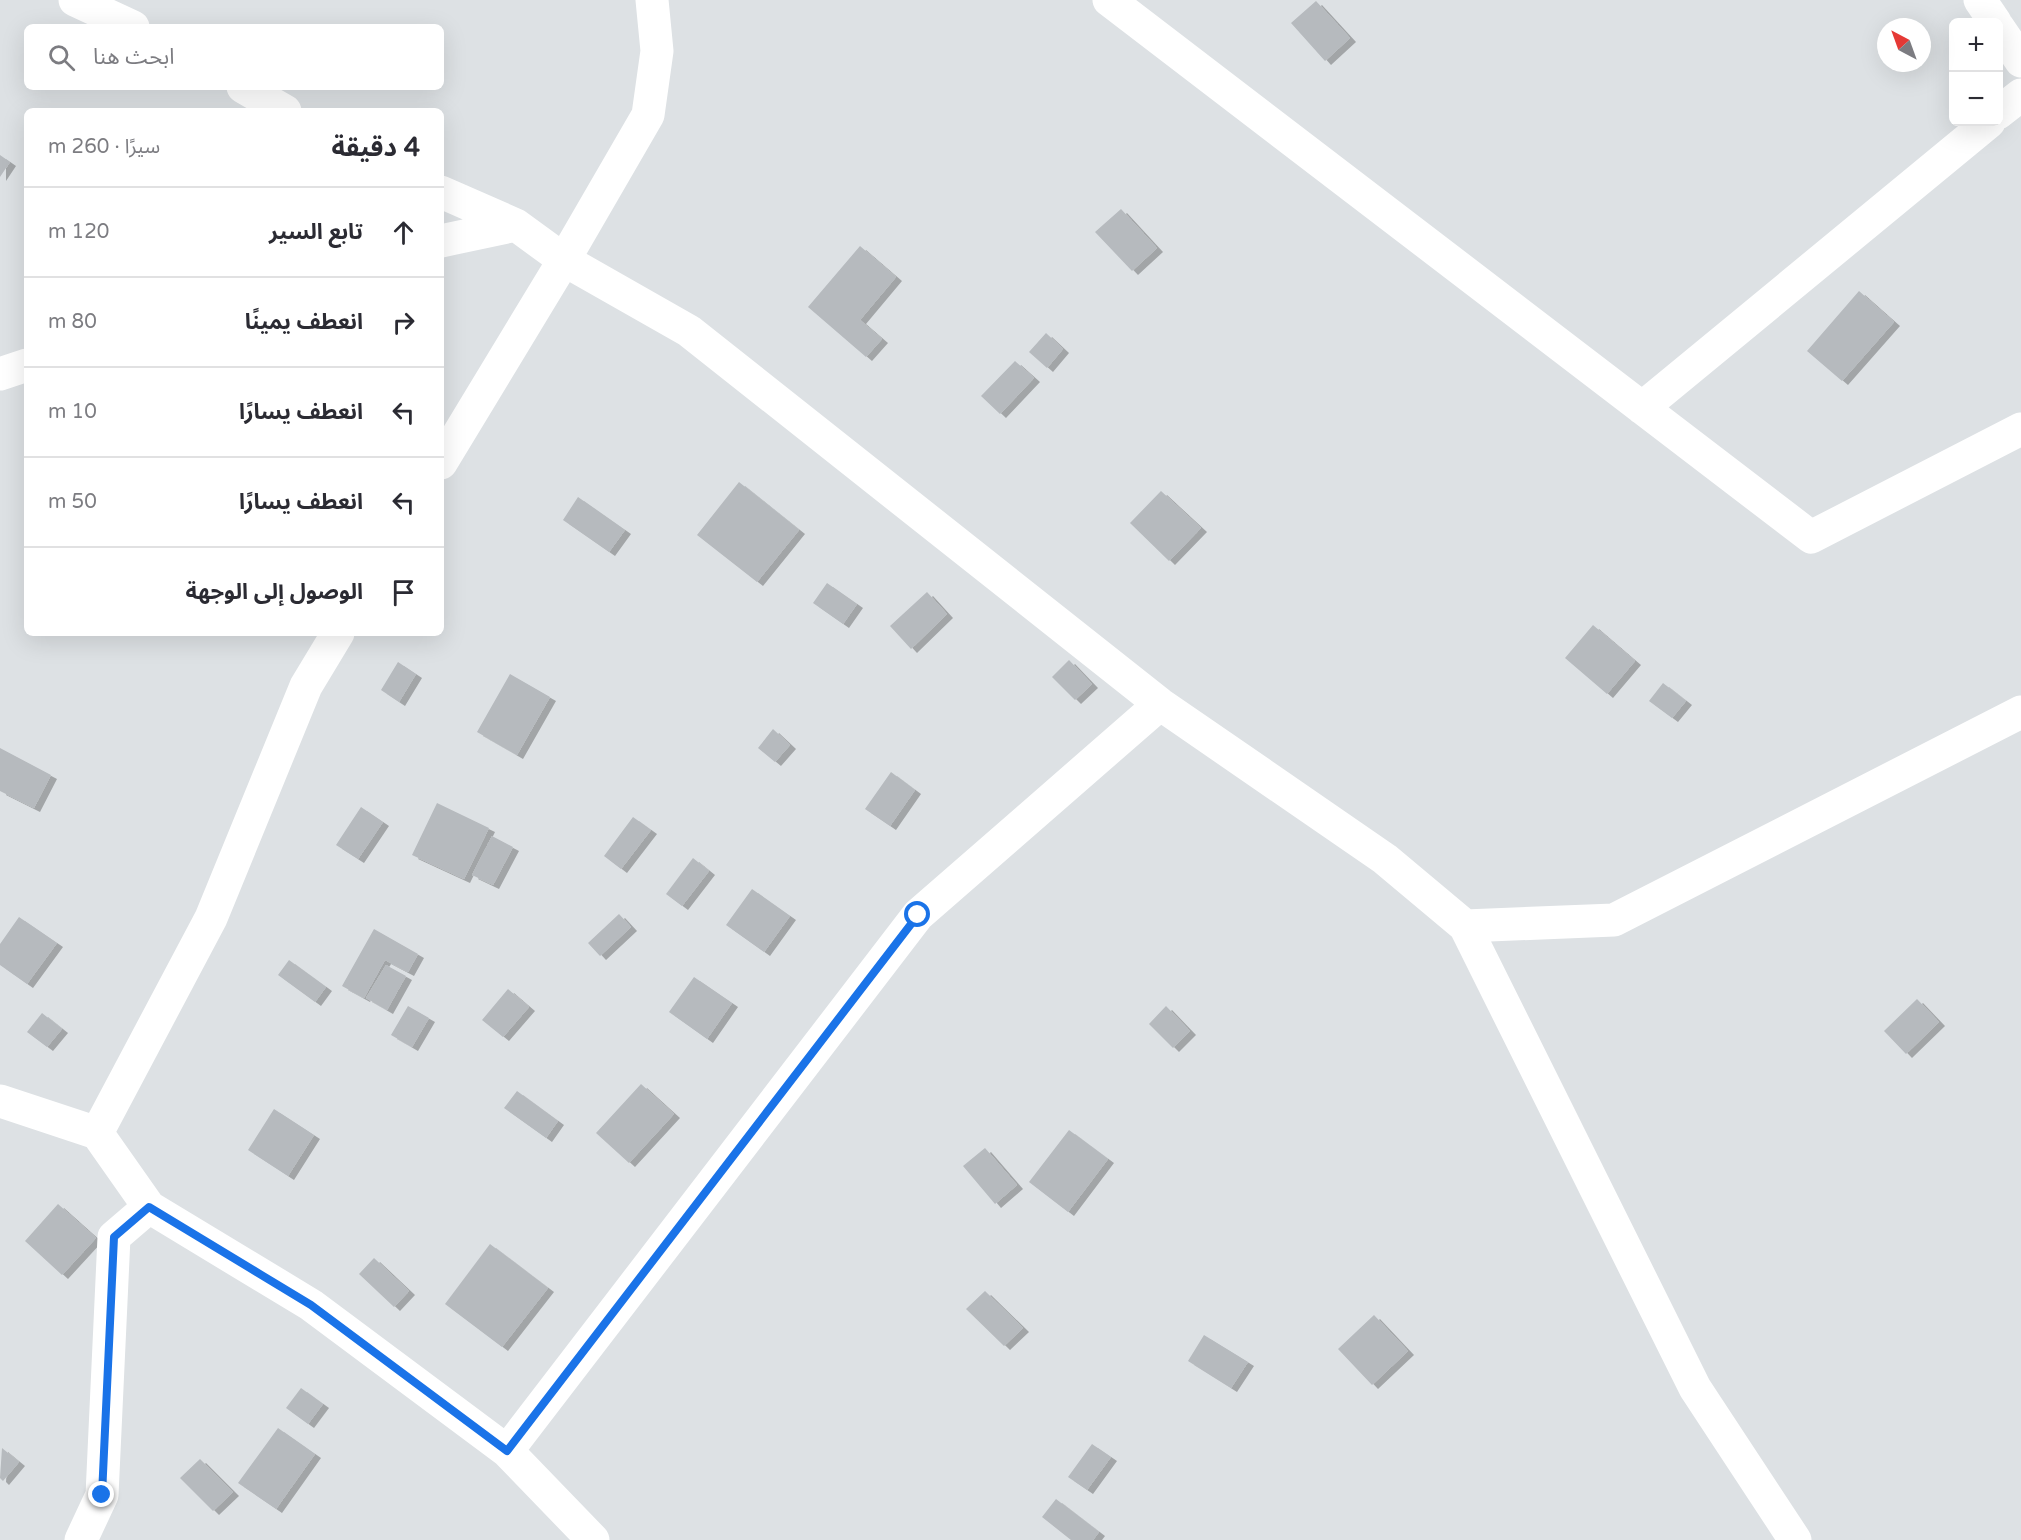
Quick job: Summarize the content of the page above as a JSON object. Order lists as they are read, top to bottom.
{
  "north": "top left",
  "page": {
    "map_buttons": ["+", "−"],
    "search": "ابحث هنا",
    "heading": ["4 دقيقة", "سيرًا · 260 m"],
    "list": [
      ["تابع السير", "120 m"],
      ["انعطف يمينًا", "80 m"],
      ["انعطف يسارًا", "10 m"],
      ["انعطف يسارًا", "50 m"],
      "الوصول إلى الوجهة"
    ]
  }
}
